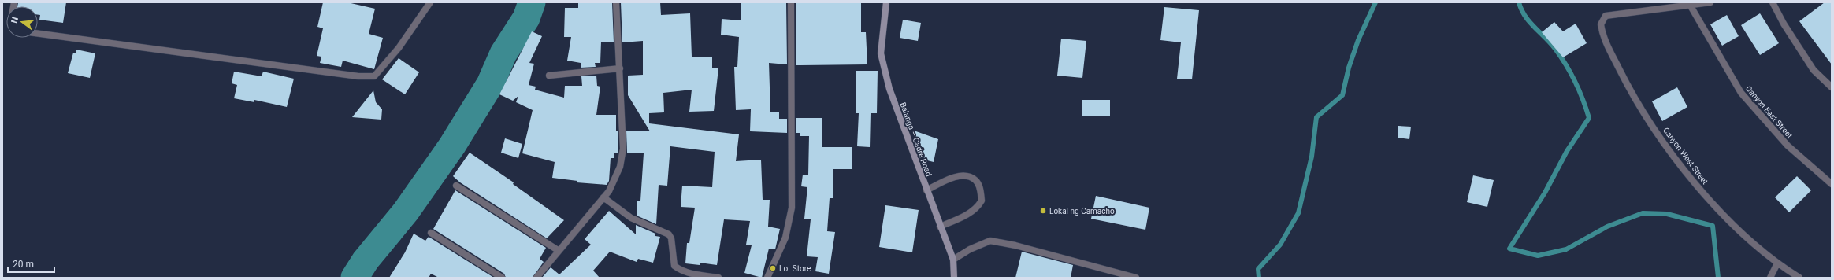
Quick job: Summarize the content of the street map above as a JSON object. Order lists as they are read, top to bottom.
{
  "streets": {
    "street": ["Canyon East Street", "Balanga – Cadre Road", "Canyon West Street"]
  },
  "crossings": [
    ["Canyon East Street", "Canyon West Street"]
  ],
  "places": ["Lokal ng Camacho", "Lot Store"],
  "scale_bar": "20 m",
  "north": "left"
}
